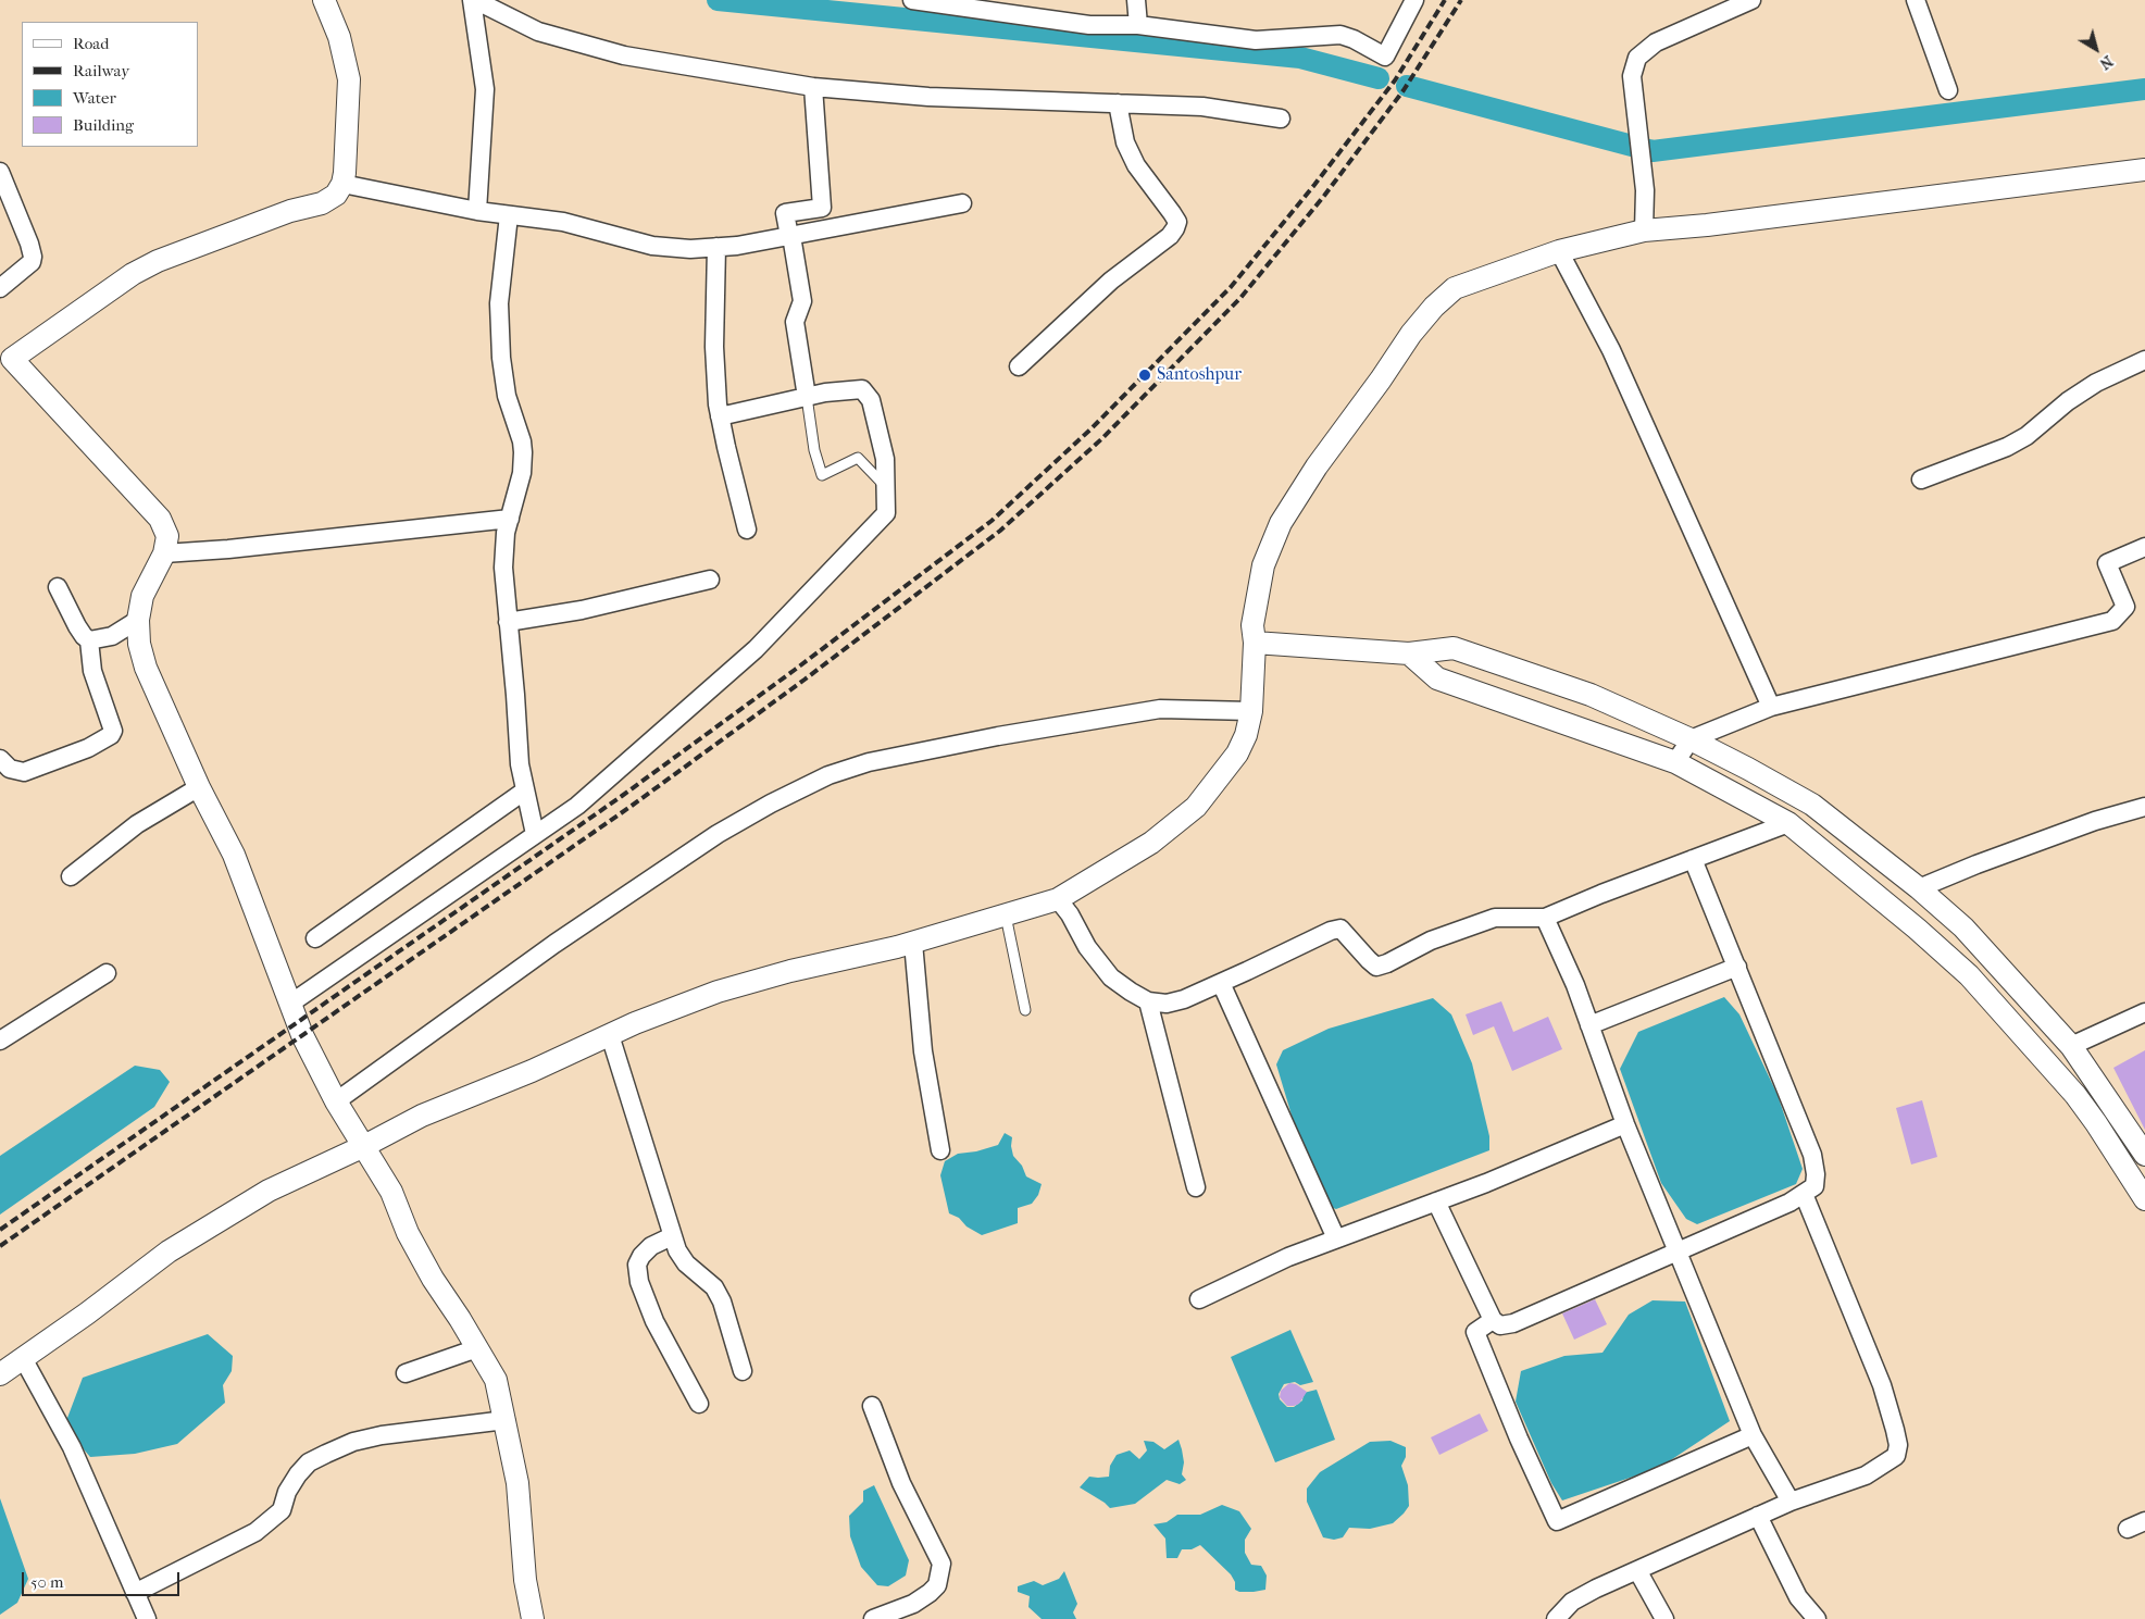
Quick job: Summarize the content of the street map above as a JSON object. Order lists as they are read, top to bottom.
{
  "places": ["Santoshpur"],
  "legend": [
    "Road",
    "Railway",
    "Water",
    "Building"
  ],
  "scale_bar": "50 m",
  "north": "bottom right"
}
